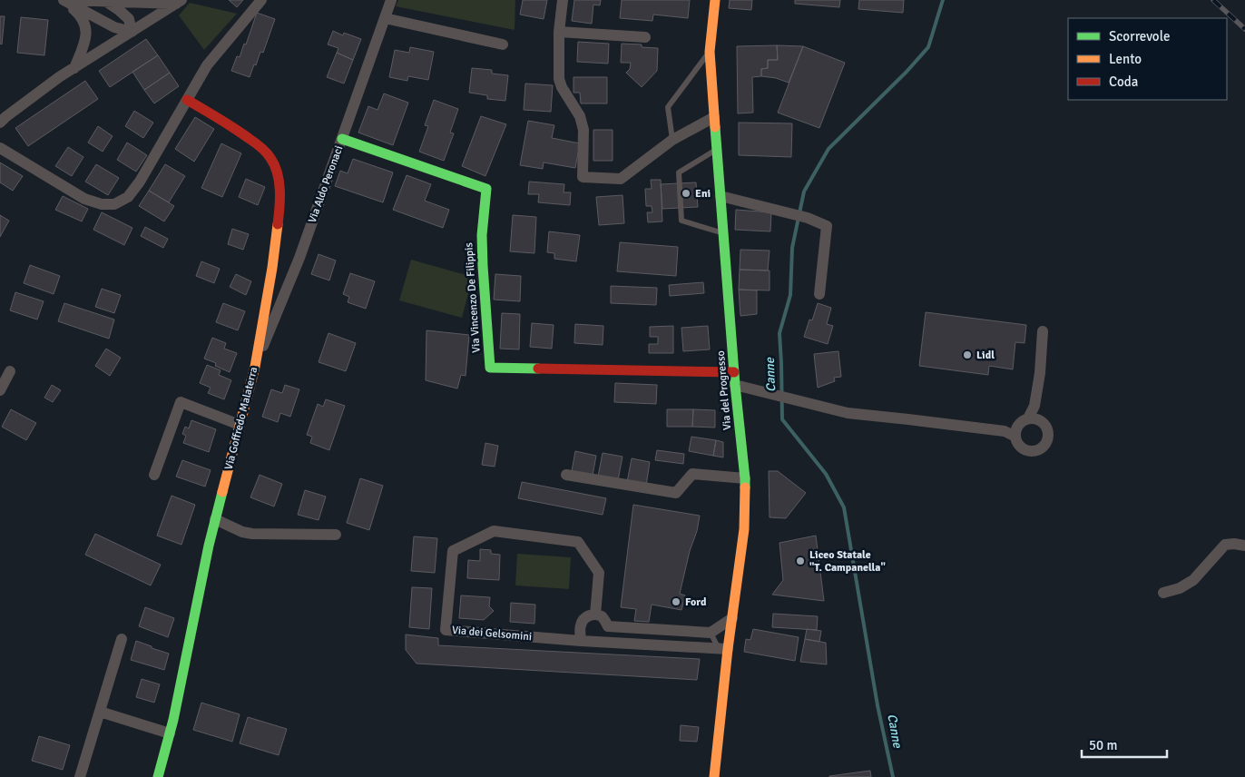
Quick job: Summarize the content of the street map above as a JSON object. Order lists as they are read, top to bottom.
{
  "streets": {
    "street": [
      "Via Aldo Peronaci",
      "Via Vincenzo De Filippis",
      "Via del Progresso",
      "Via Goffredo Malaterra",
      "Via dei Gelsomini"
    ]
  },
  "crossings": [
    ["Via Aldo Peronaci", "Via Vincenzo De Filippis"],
    ["Via Aldo Peronaci", "Via Goffredo Malaterra"],
    ["Via Vincenzo De Filippis", "Via del Progresso"],
    ["Via del Progresso", "Via dei Gelsomini"]
  ],
  "water": ["Canne"],
  "places": [
    "Eni",
    "Lidl",
    "Liceo Statale \"T. Campanella\"",
    "Ford"
  ],
  "legend": ["Scorrevole", "Lento", "Coda"],
  "scale_bar": "50 m"
}
